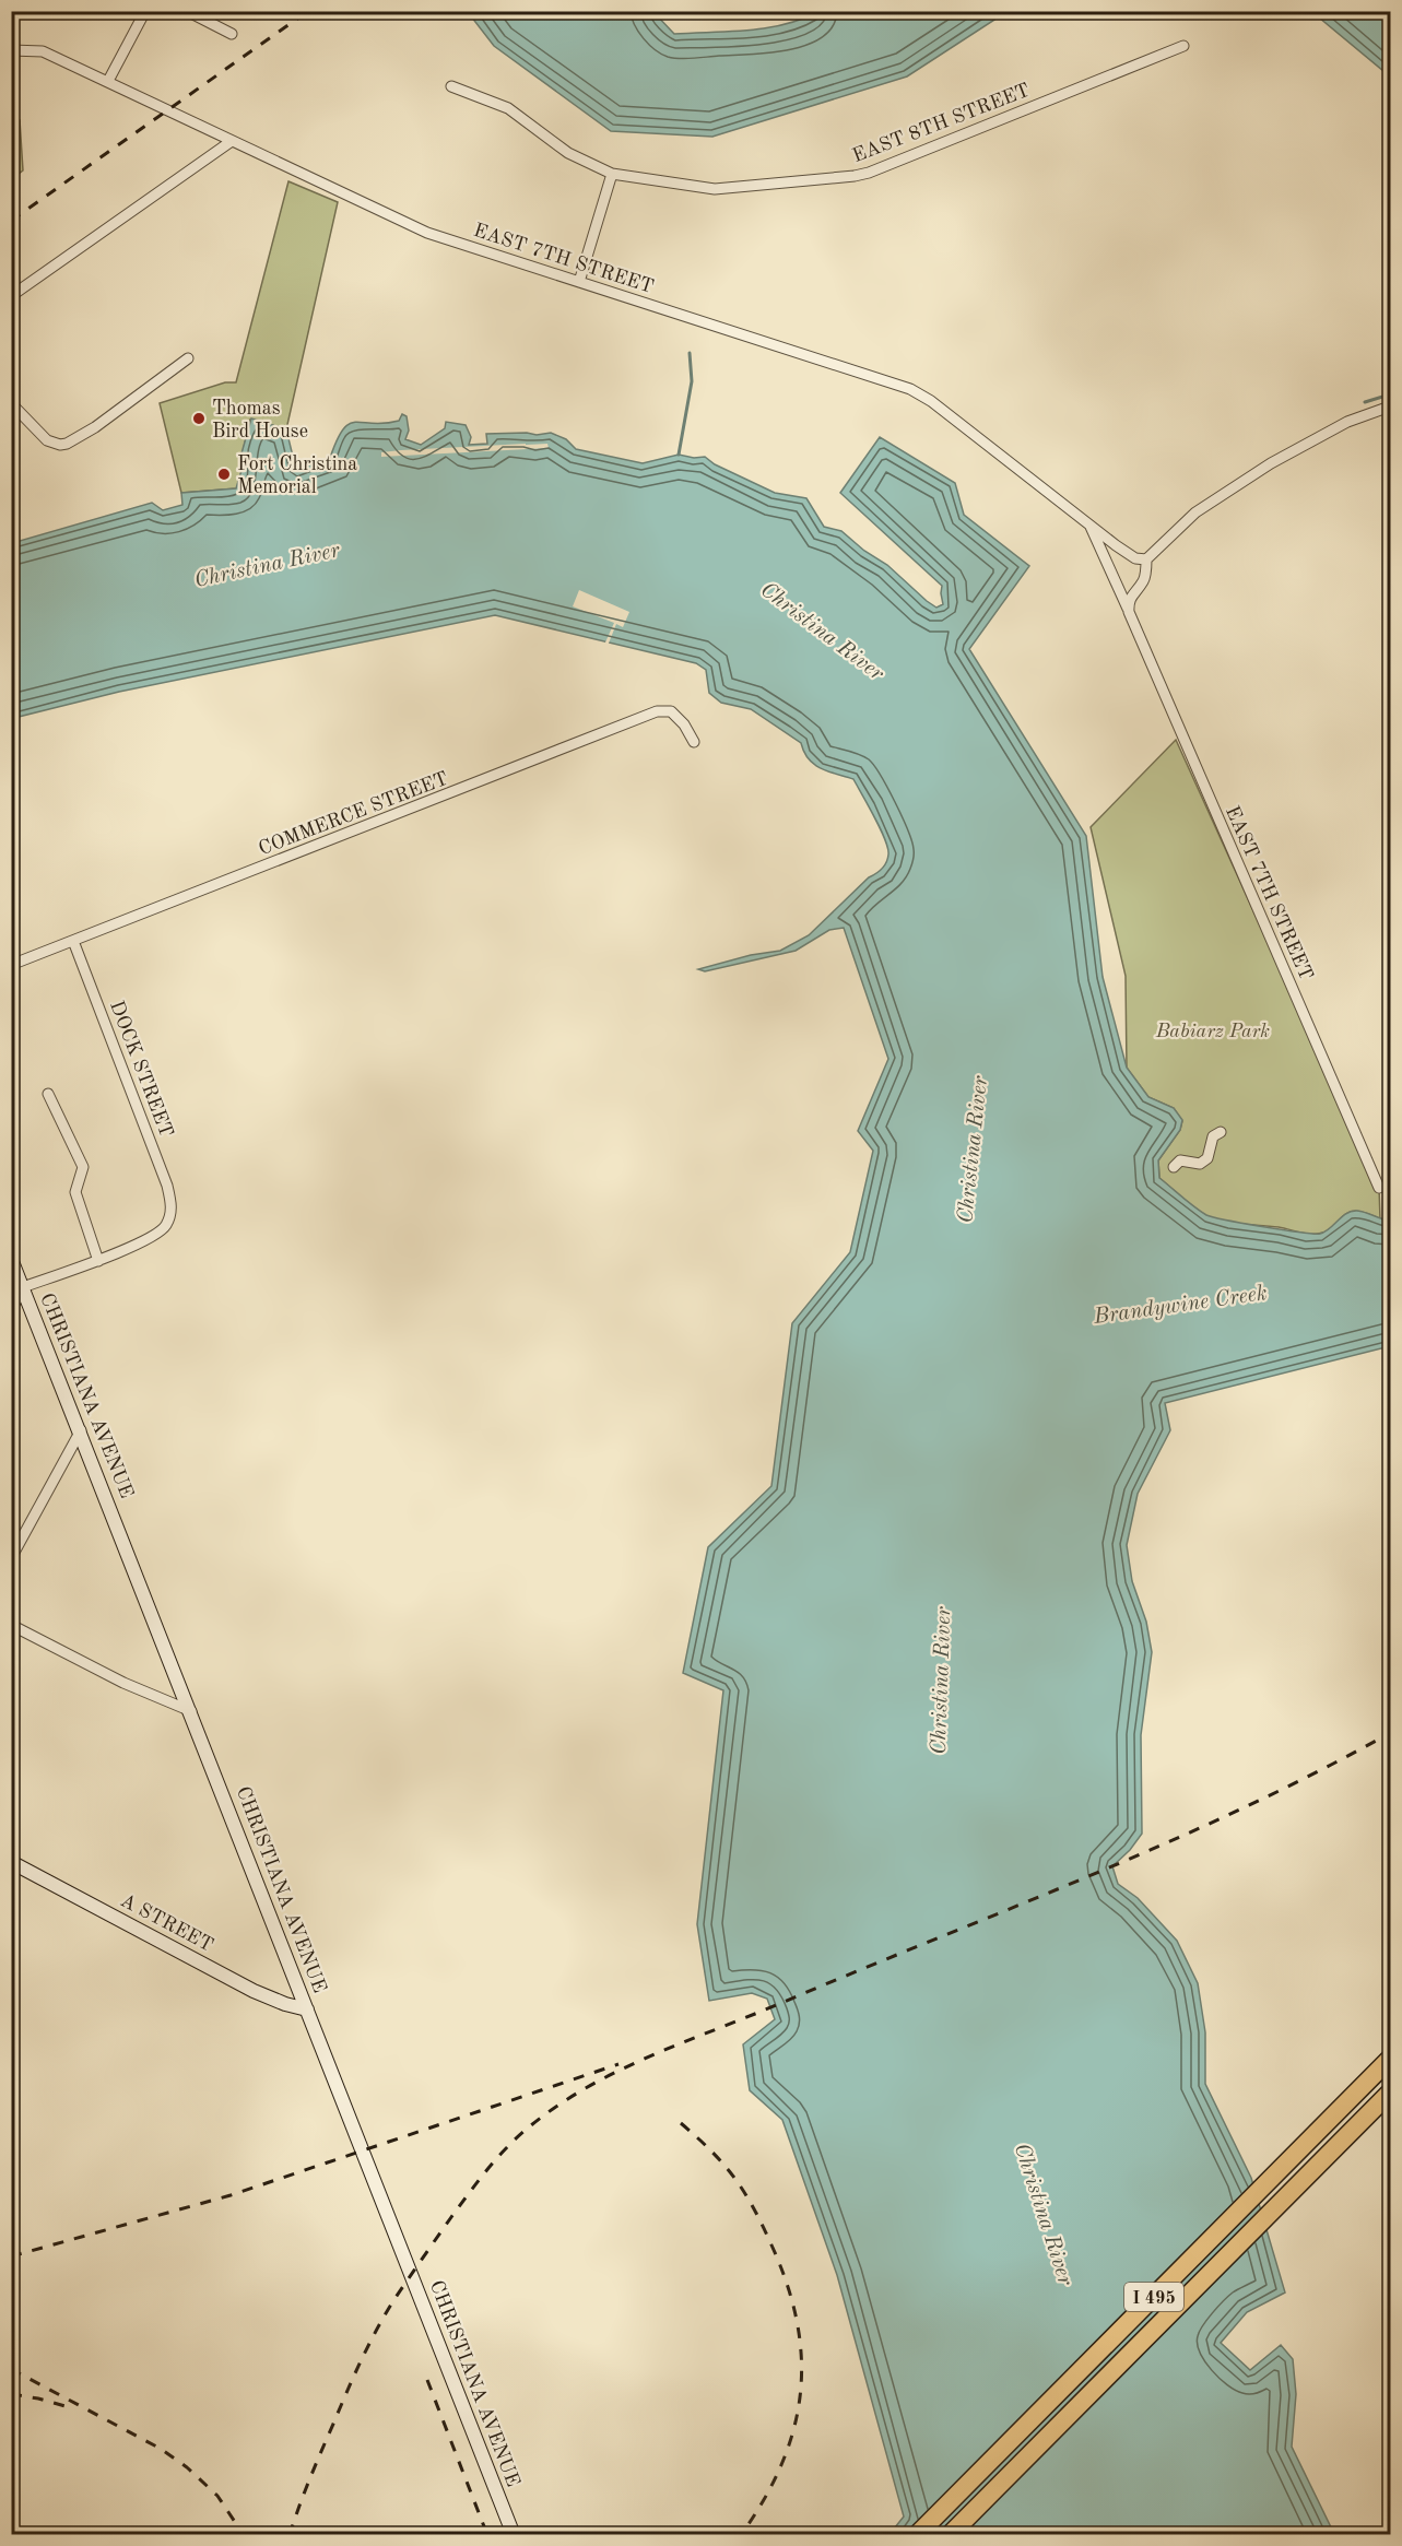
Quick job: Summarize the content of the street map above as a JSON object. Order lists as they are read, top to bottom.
{
  "streets": {
    "highway": ["I 495"],
    "main road": ["CHRISTIANA AVENUE", "A STREET"],
    "street": [
      "EAST 8TH STREET",
      "EAST 7TH STREET",
      "COMMERCE STREET",
      "DOCK STREET"
    ]
  },
  "crossings": [
    ["COMMERCE STREET", "DOCK STREET"],
    ["CHRISTIANA AVENUE", "A STREET"]
  ],
  "water": ["Christina River", "Brandywine Creek"],
  "parks": ["Babiarz Park"],
  "places": ["Thomas Bird House", "Fort Christina Memorial"]
}
